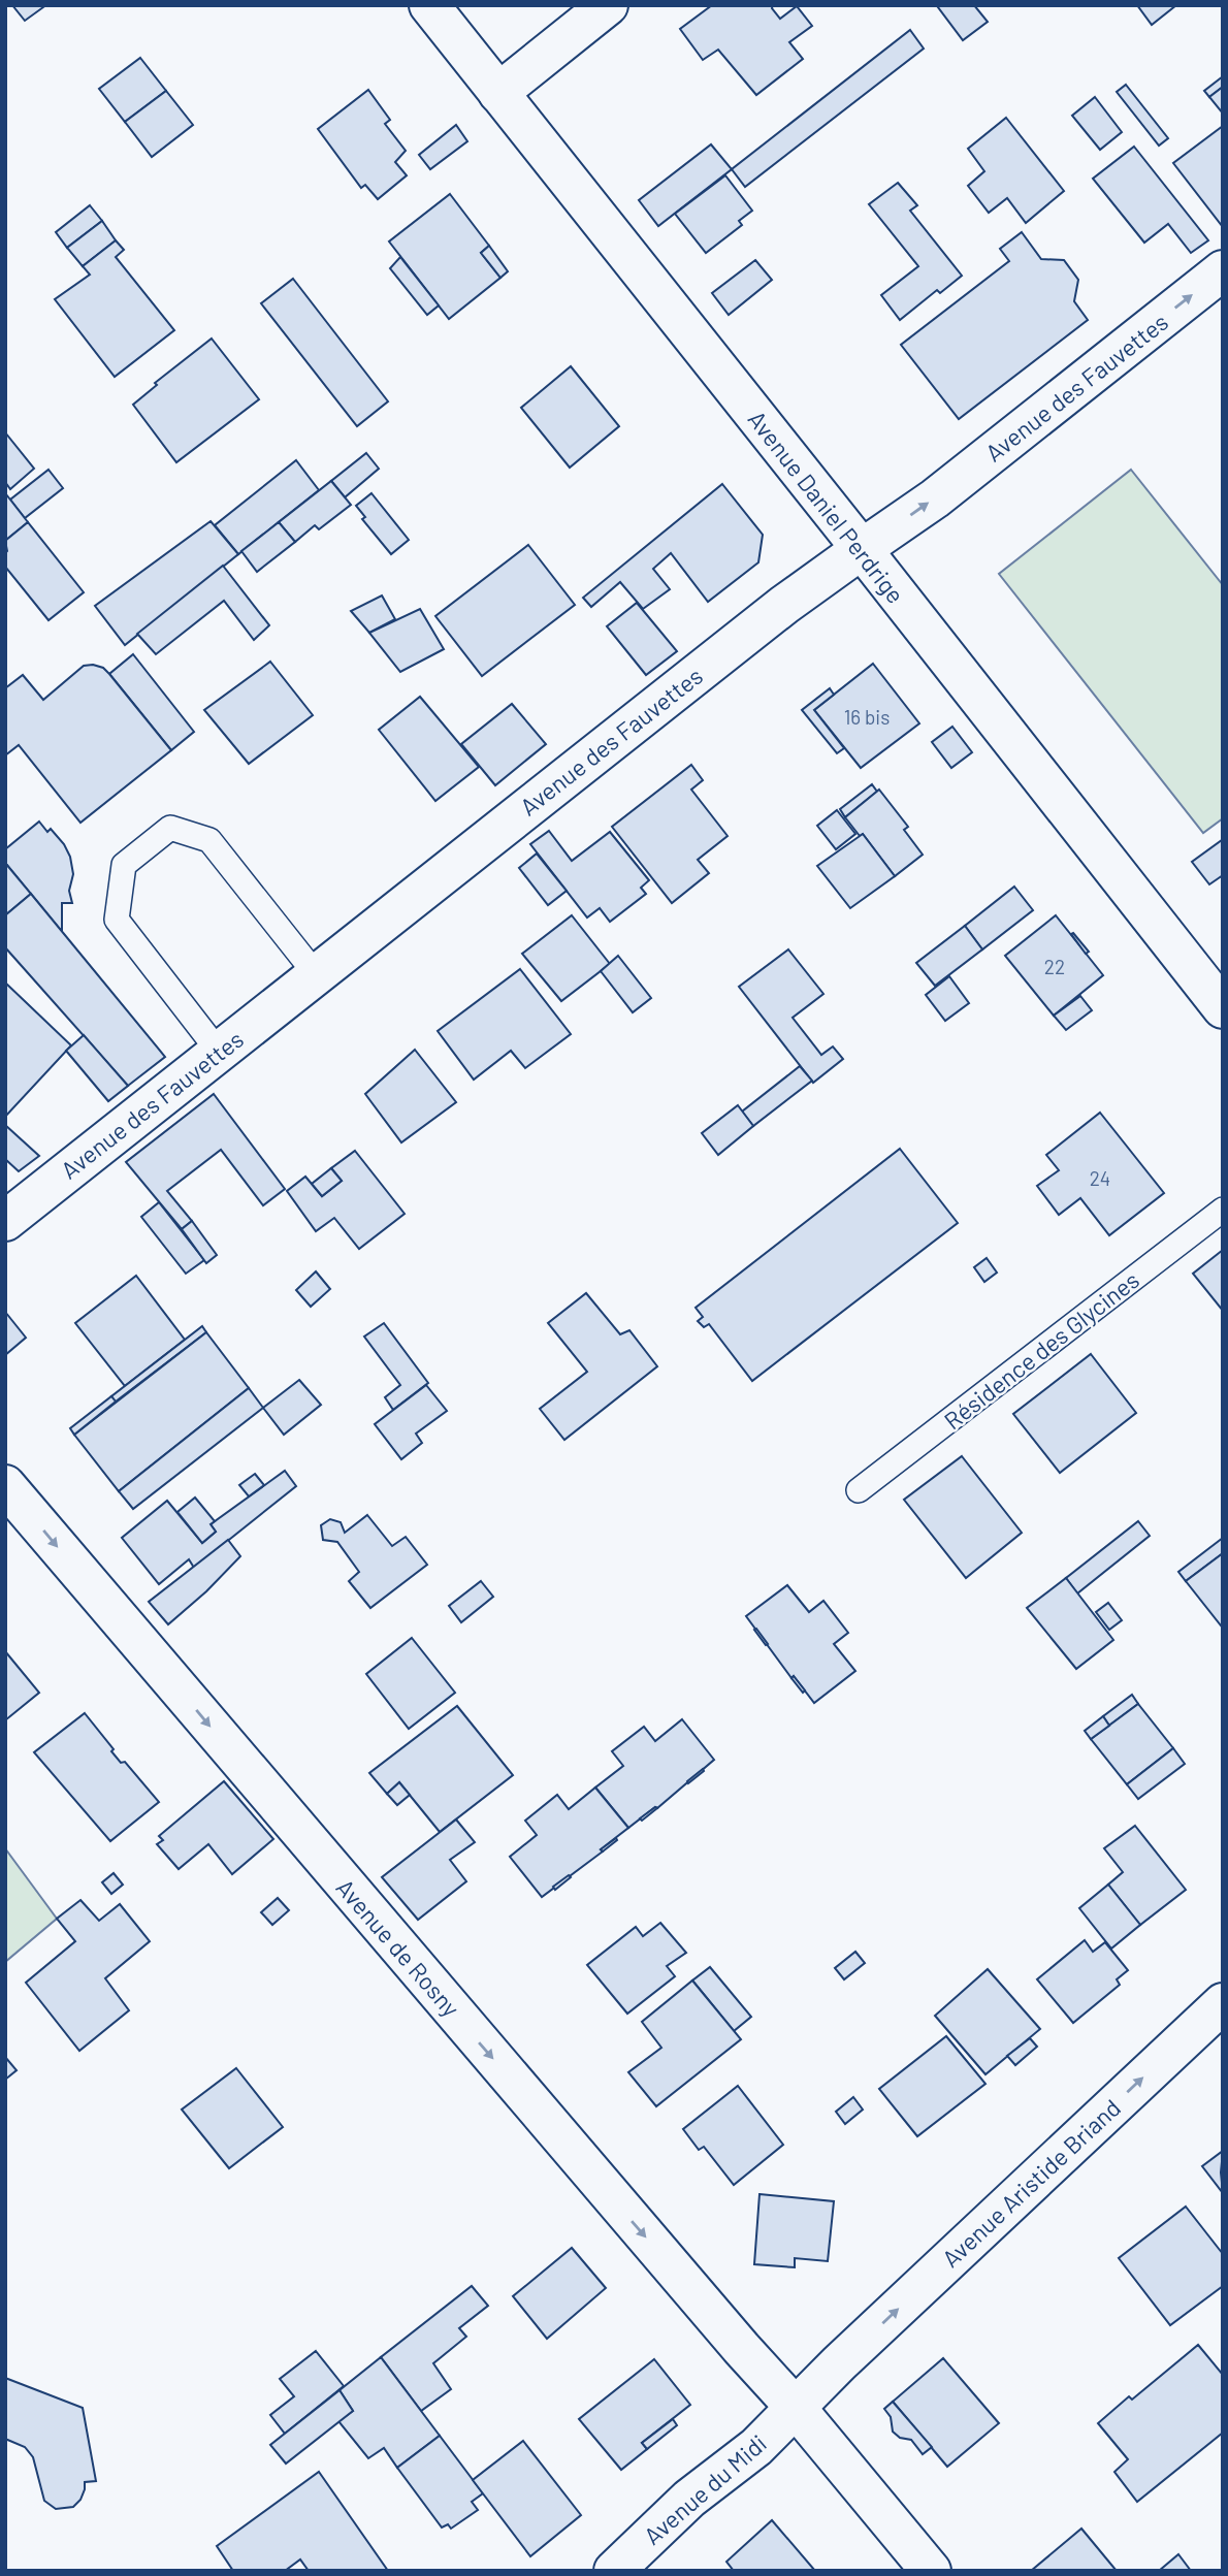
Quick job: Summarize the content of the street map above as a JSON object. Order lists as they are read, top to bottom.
{
  "streets": {
    "street": [
      "Avenue des Fauvettes",
      "Avenue Daniel Perdrige",
      "Avenue de Rosny",
      "Avenue Aristide Briand",
      "Avenue du Midi"
    ],
    "lane": ["Résidence des Glycines"]
  },
  "crossings": [
    ["Avenue des Fauvettes", "Avenue Daniel Perdrige"],
    ["Avenue de Rosny", "Avenue Aristide Briand"],
    ["Avenue de Rosny", "Avenue du Midi"],
    ["Avenue Aristide Briand", "Avenue du Midi"]
  ],
  "one_way": ["Avenue de Rosny", "Avenue Aristide Briand"],
  "house_numbers": ["16 bis", "22", "24"]
}
